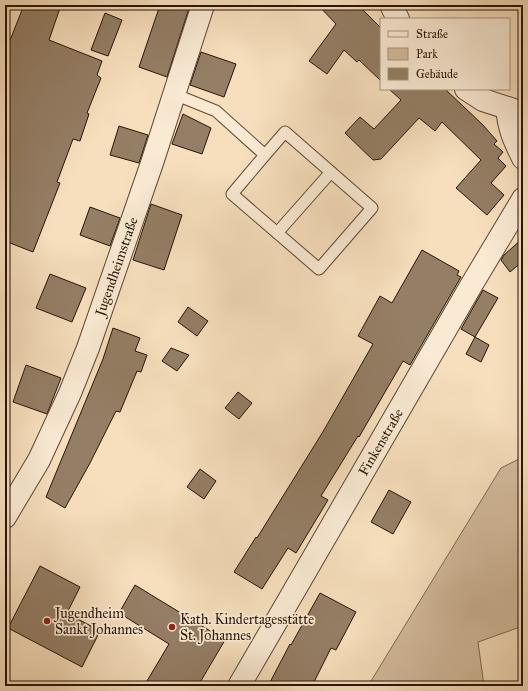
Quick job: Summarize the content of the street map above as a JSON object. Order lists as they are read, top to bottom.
{
  "streets": {
    "street": ["Jugendheimstraße", "Finkenstraße"]
  },
  "places": ["Jugendheim Sankt Johannes", "Kath. Kindertagesstätte St. Johannes"],
  "legend": ["Straße", "Park", "Gebäude"]
}
